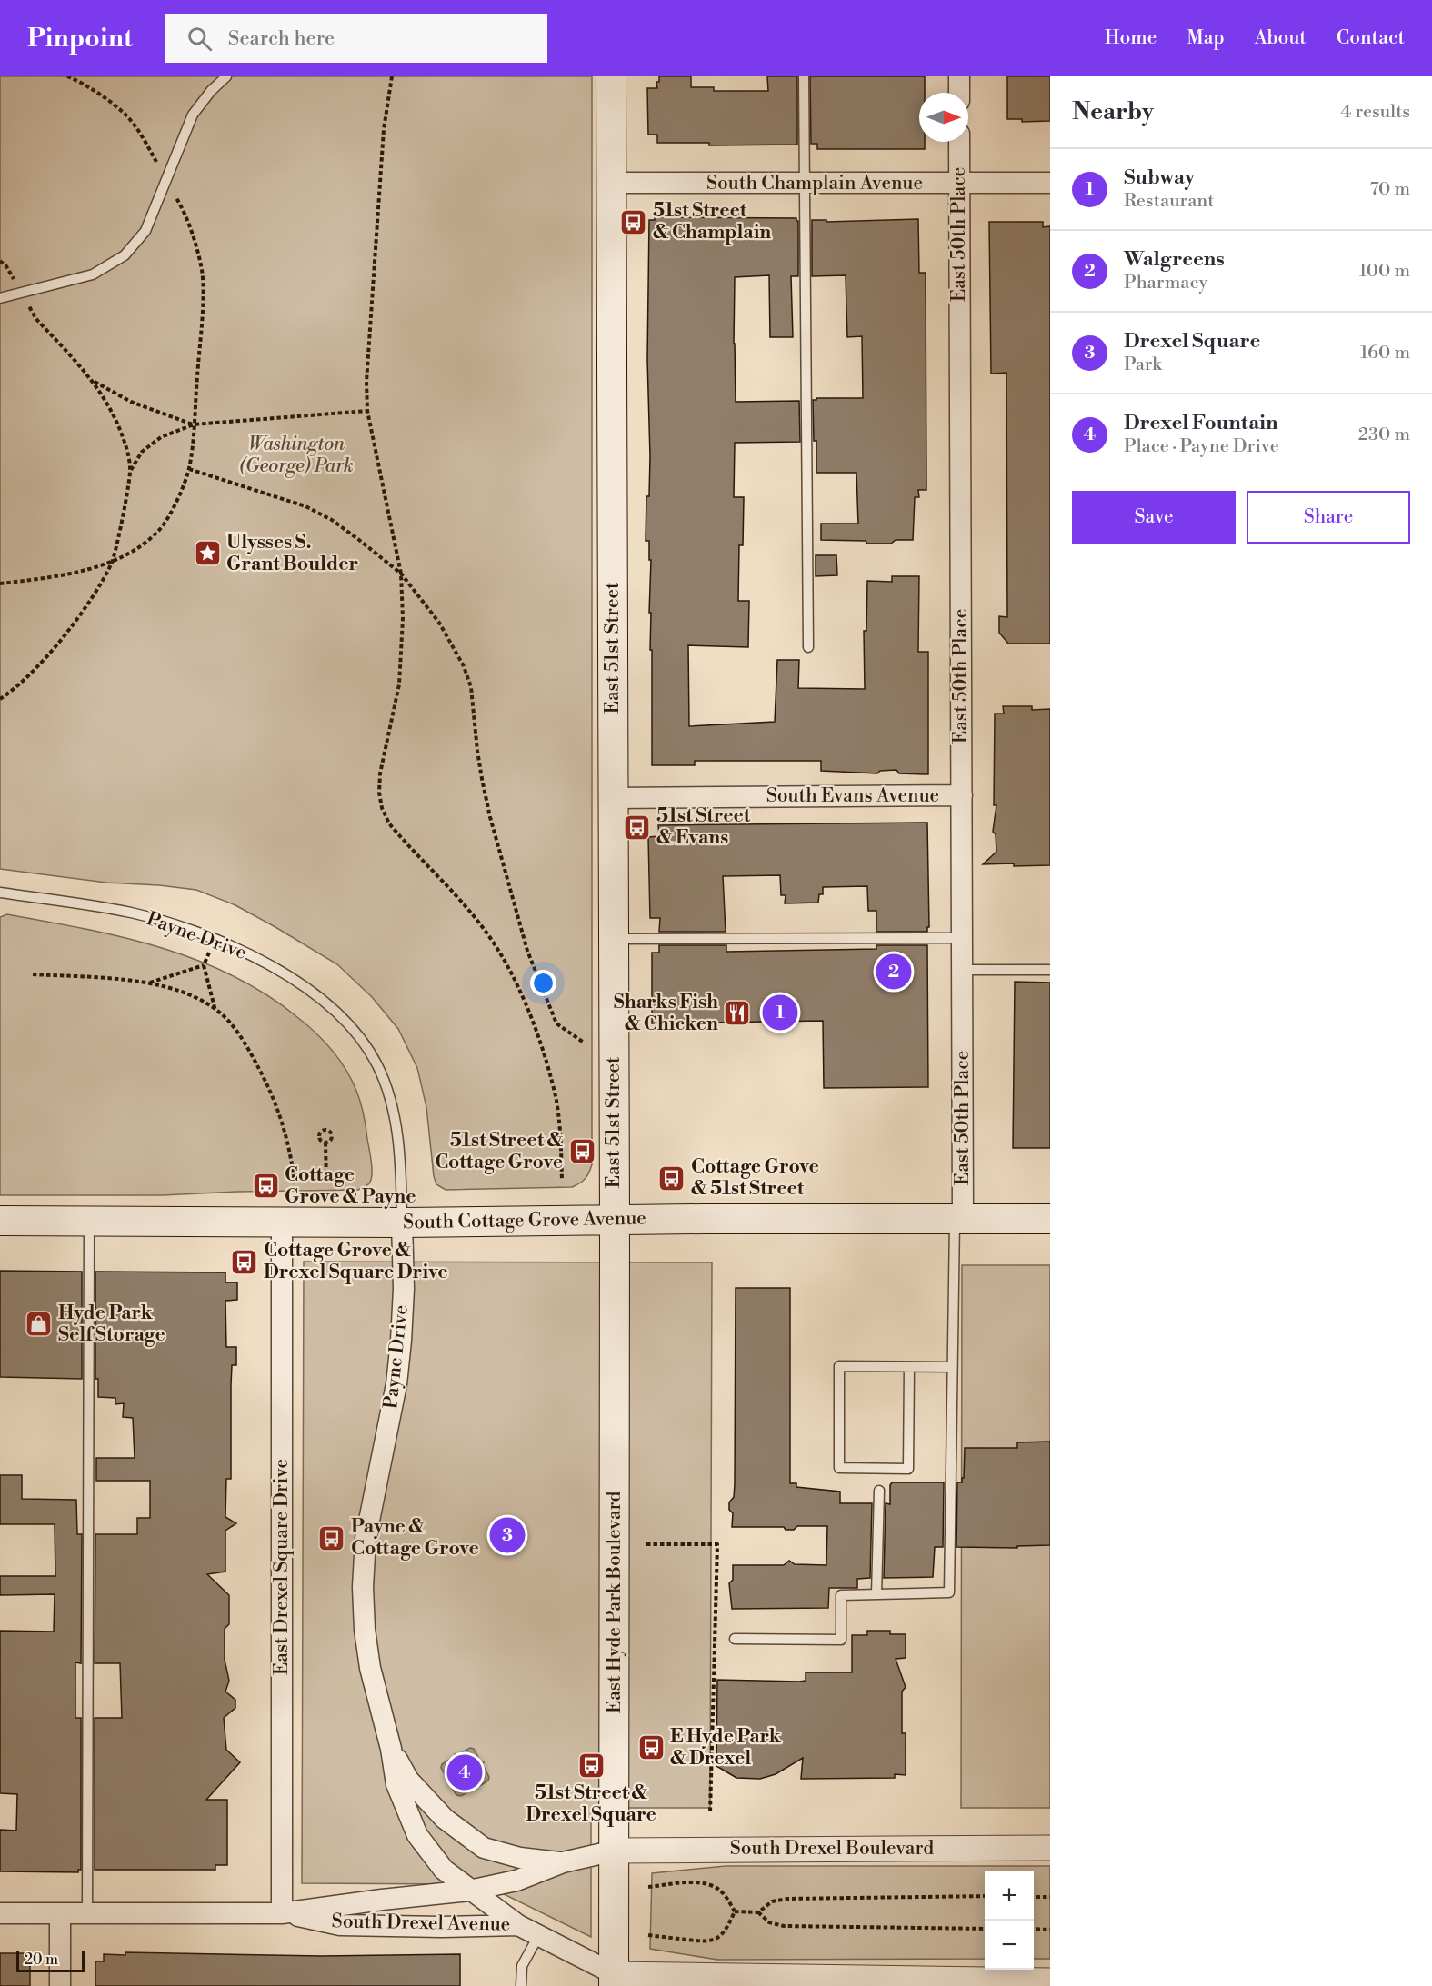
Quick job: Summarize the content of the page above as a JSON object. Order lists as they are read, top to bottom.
{
  "streets": {
    "main road": ["East 51st Street", "South Cottage Grove Avenue", "East Hyde Park Boulevard"],
    "street": [
      "South Champlain Avenue",
      "East 50th Place",
      "South Evans Avenue",
      "Payne Drive",
      "East Drexel Square Drive",
      "South Drexel Boulevard",
      "South Drexel Avenue"
    ]
  },
  "crossings": [
    ["South Champlain Avenue", "East 50th Place"],
    ["South Champlain Avenue", "East 51st Street"],
    ["East 50th Place", "South Evans Avenue"],
    ["East 50th Place", "South Cottage Grove Avenue"],
    ["East 51st Street", "South Evans Avenue"],
    ["East 51st Street", "South Cottage Grove Avenue"],
    ["East 51st Street", "East Hyde Park Boulevard"],
    ["Payne Drive", "South Cottage Grove Avenue"],
    ["Payne Drive", "South Drexel Avenue"],
    ["South Cottage Grove Avenue", "East Drexel Square Drive"],
    ["South Cottage Grove Avenue", "East Hyde Park Boulevard"],
    ["East Drexel Square Drive", "South Drexel Avenue"],
    ["East Hyde Park Boulevard", "South Drexel Boulevard"],
    ["East Hyde Park Boulevard", "South Drexel Avenue"],
    ["South Drexel Boulevard", "South Drexel Avenue"]
  ],
  "parks": ["Washington (George) Park"],
  "places": {
    "bus stop": [
      "51st Street & Champlain",
      "51st Street & Evans",
      "51st Street & Cottage Grove",
      "Cottage Grove & 51st Street",
      "Cottage Grove & Payne",
      "Cottage Grove & Drexel Square Drive",
      "Payne & Cottage Grove",
      "E Hyde Park & Drexel",
      "51st Street & Drexel Square"
    ],
    "place": ["Ulysses S. Grant Boulder"],
    "restaurant": ["Sharks Fish & Chicken"],
    "shop": ["Hyde Park Self Storage"]
  },
  "scale_bar": "20 m",
  "north": "right",
  "page": {
    "header": "Pinpoint",
    "search": "Search here",
    "nav": [
      "Home",
      "Map",
      "About",
      "Contact"
    ],
    "heading": ["Nearby", "4 results"],
    "list": [
      {
        "mark": "1",
        "name": "Subway",
        "note": "Restaurant",
        "value": "70 m"
      },
      {
        "mark": "2",
        "name": "Walgreens",
        "note": "Pharmacy",
        "value": "100 m"
      },
      {
        "mark": "3",
        "name": "Drexel Square",
        "note": "Park",
        "value": "160 m"
      },
      {
        "mark": "4",
        "name": "Drexel Fountain",
        "note": "Place · Payne Drive",
        "value": "230 m"
      }
    ],
    "buttons": ["Save", "Share"],
    "pins": [
      "2",
      "1",
      "3",
      "4"
    ],
    "map_buttons": ["+", "−"],
    "scale": "20 m"
  }
}
